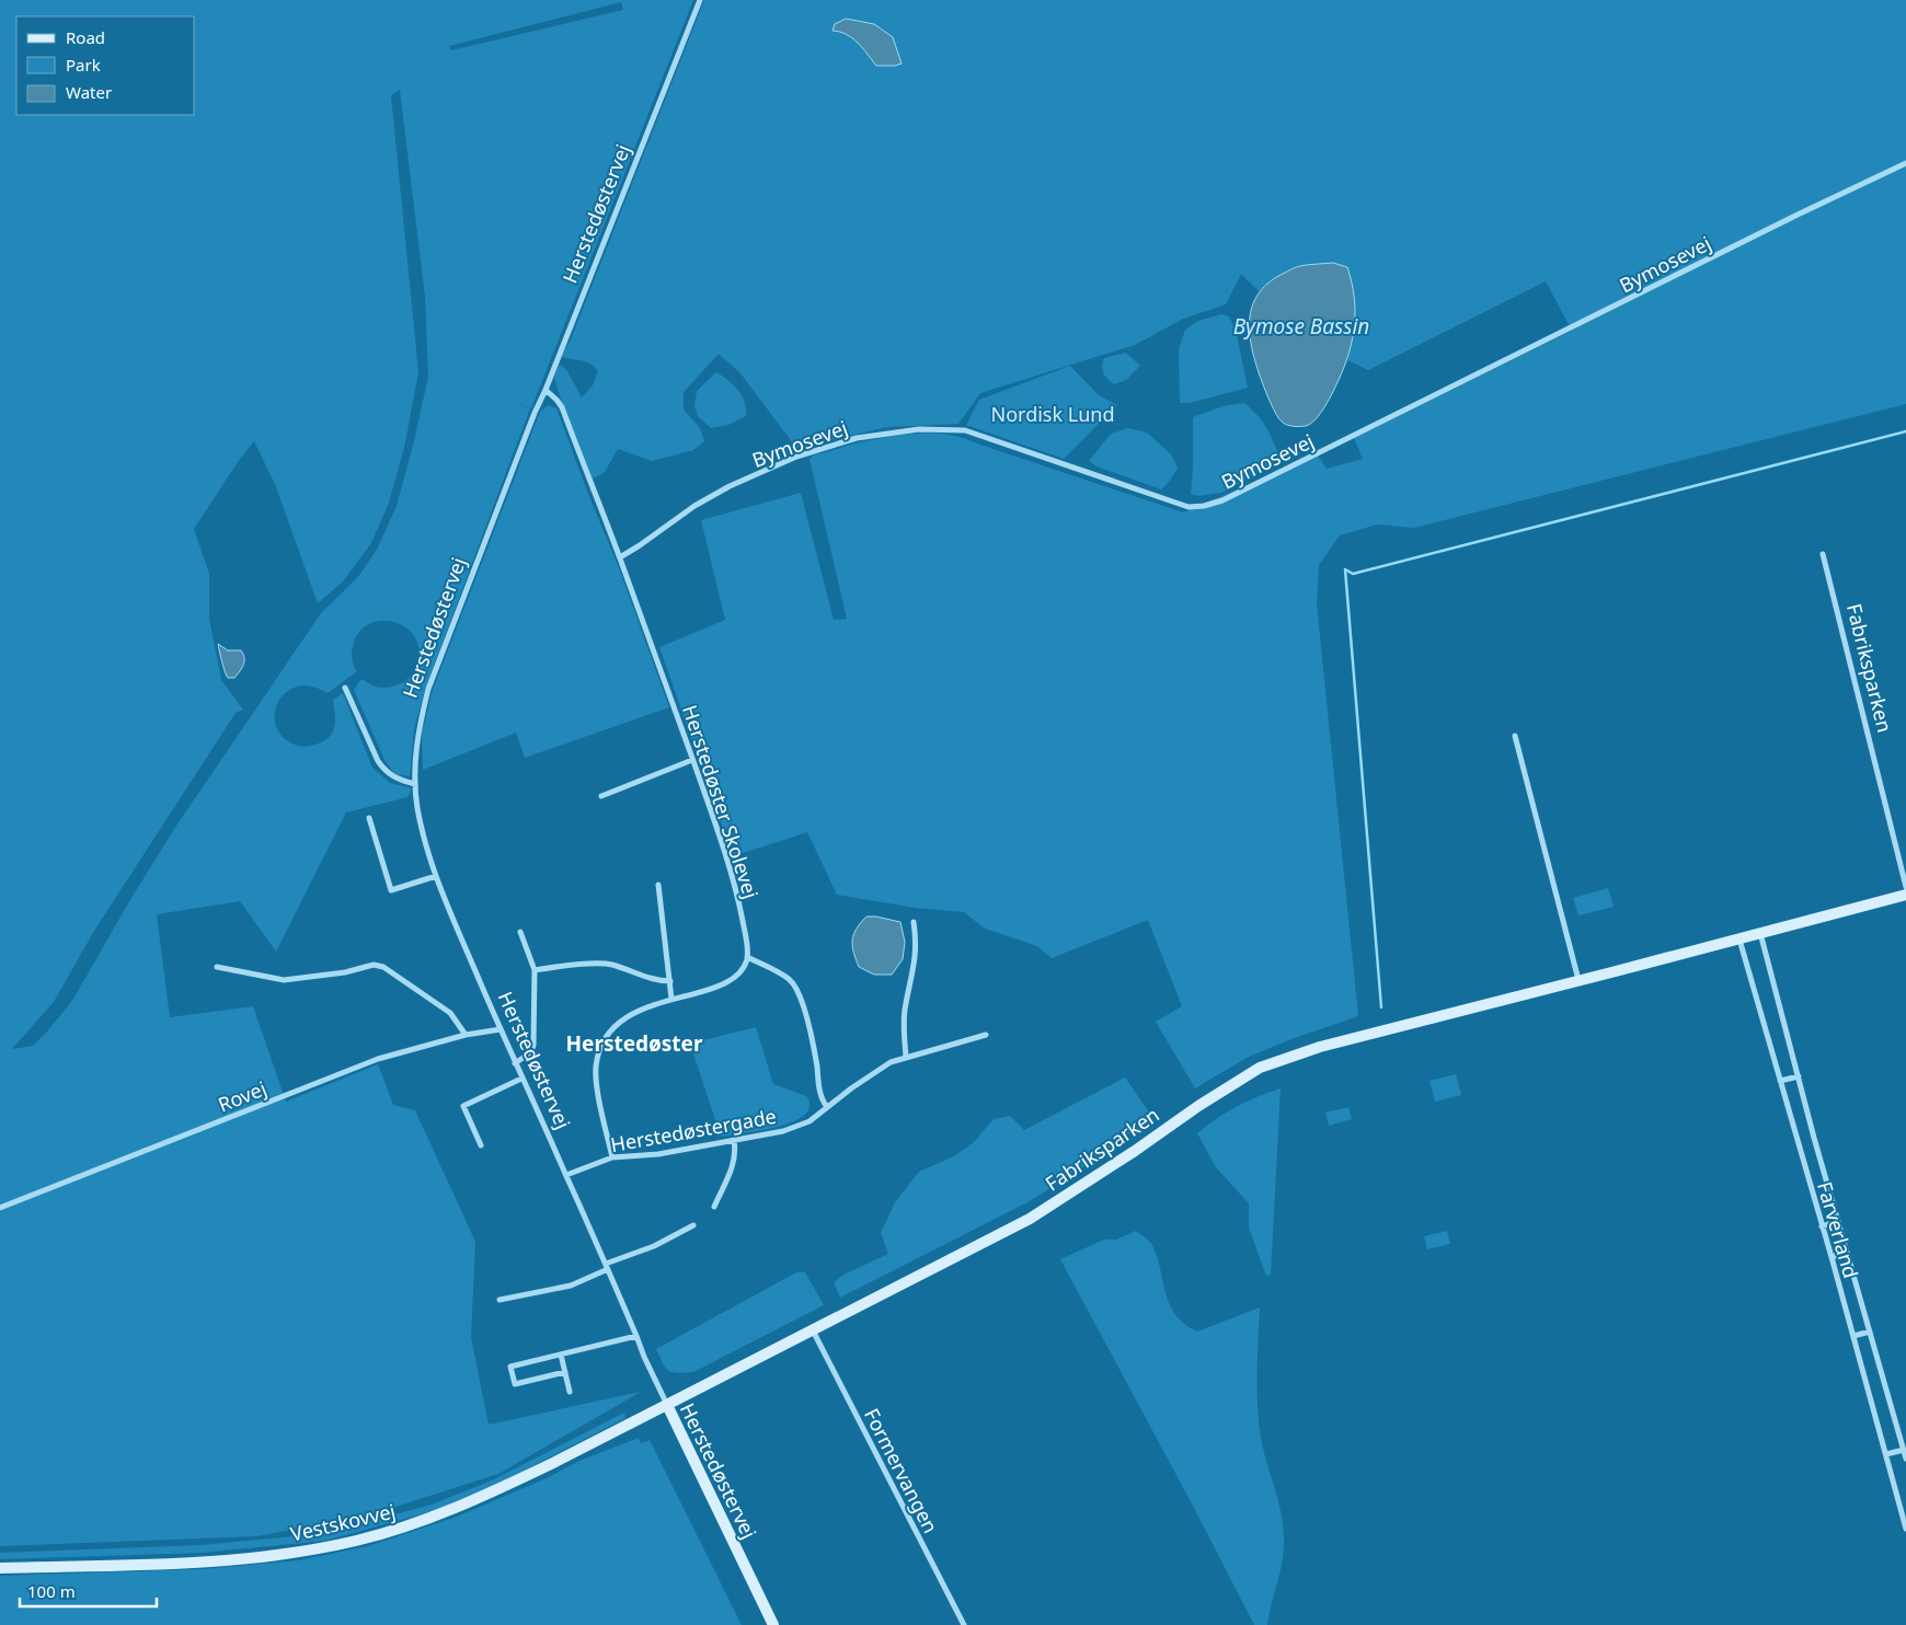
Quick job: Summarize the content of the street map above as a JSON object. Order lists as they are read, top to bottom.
{
  "streets": {
    "street": [
      "Herstedøstervej",
      "Bymosevej",
      "Fabriksparken",
      "Herstedøster Skolevej",
      "Rovej",
      "Herstedøstergade",
      "Farverland",
      "Formervangen",
      "Vestskovvej"
    ]
  },
  "crossings": [
    ["Herstedøstervej", "Fabriksparken"],
    ["Herstedøstervej", "Herstedøster Skolevej"],
    ["Herstedøstervej", "Rovej"],
    ["Herstedøstervej", "Herstedøstergade"],
    ["Herstedøstervej", "Vestskovvej"],
    ["Bymosevej", "Herstedøster Skolevej"],
    ["Fabriksparken", "Farverland"],
    ["Fabriksparken", "Formervangen"],
    ["Fabriksparken", "Vestskovvej"]
  ],
  "districts": ["Herstedøster"],
  "water": ["Bymose Bassin"],
  "parks": ["Nordisk Lund"],
  "legend": ["Road", "Park", "Water"],
  "scale_bar": "100 m"
}
